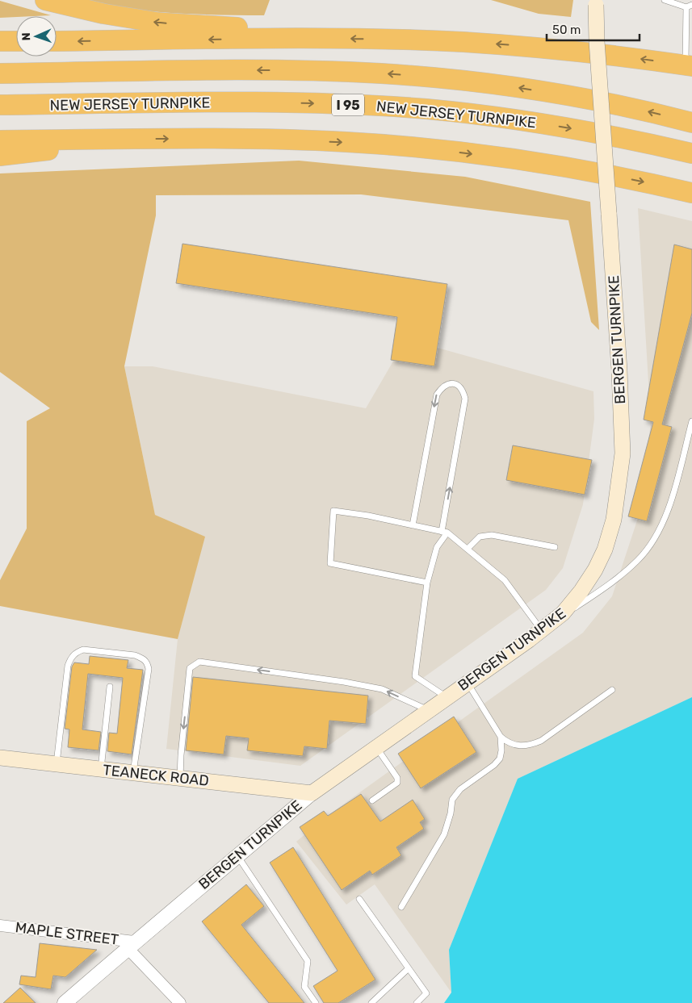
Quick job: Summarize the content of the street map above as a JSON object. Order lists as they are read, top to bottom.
{
  "streets": {
    "highway": ["NEW JERSEY TURNPIKE", "I 95"],
    "main road": ["BERGEN TURNPIKE", "TEANECK ROAD"],
    "street": ["MAPLE STREET"]
  },
  "crossings": [
    ["BERGEN TURNPIKE", "TEANECK ROAD"],
    ["BERGEN TURNPIKE", "MAPLE STREET"]
  ],
  "scale_bar": "50 m",
  "north": "left"
}
